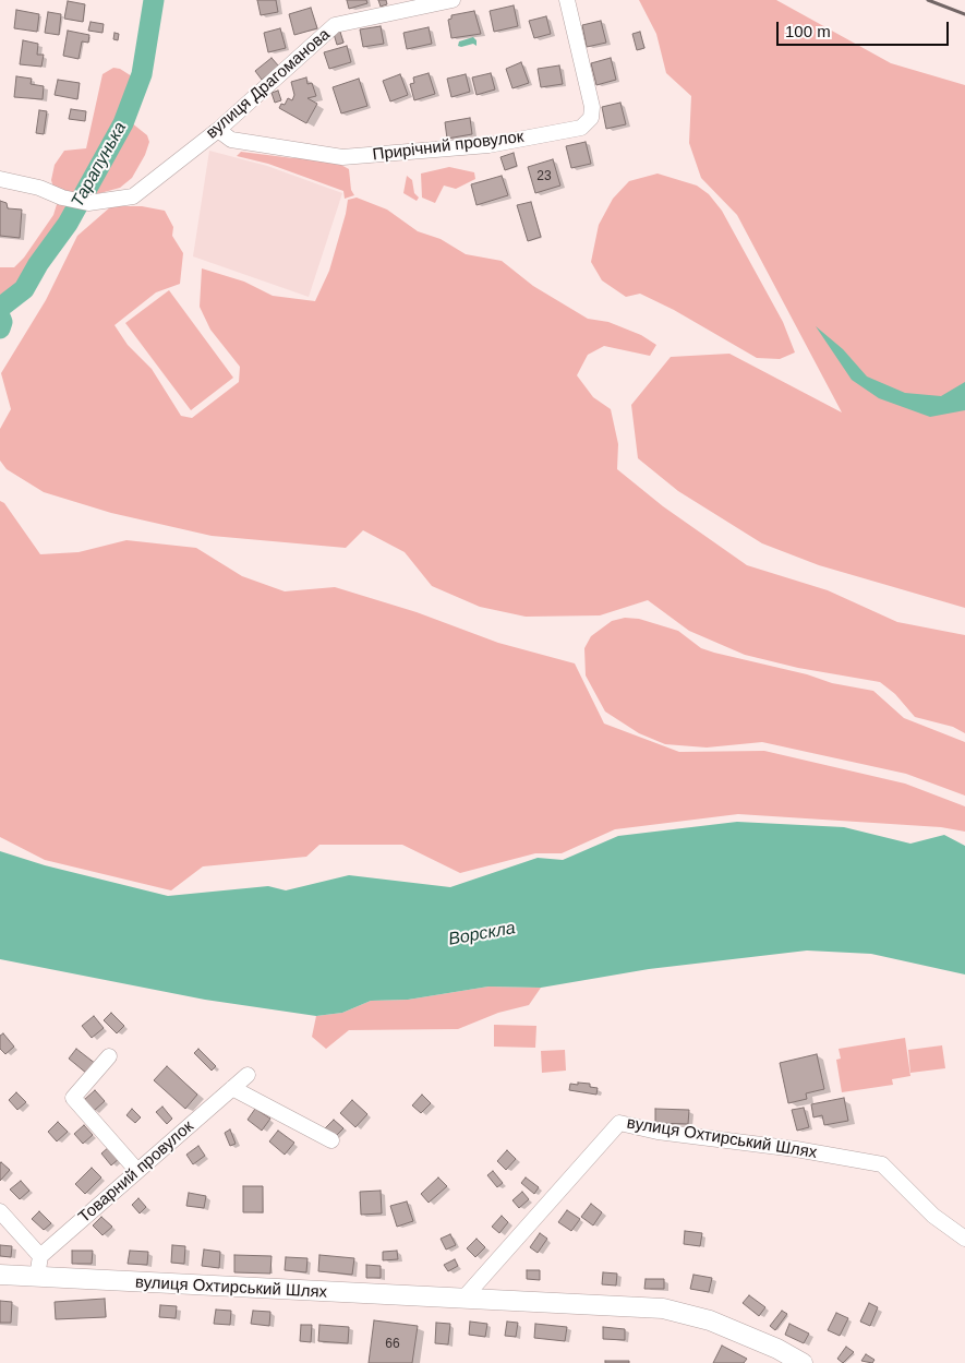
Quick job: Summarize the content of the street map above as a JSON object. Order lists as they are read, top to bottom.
{
  "streets": {
    "main road": ["вулиця Охтирський Шлях"],
    "street": ["вулиця Драгоманова", "Прирічний провулок", "Товарний провулок"]
  },
  "crossings": [
    ["вулиця Драгоманова", "Прирічний провулок"]
  ],
  "water": ["Тарапунька", "Ворскла"],
  "house_numbers": ["23", "66"],
  "scale_bar": "100 m"
}
